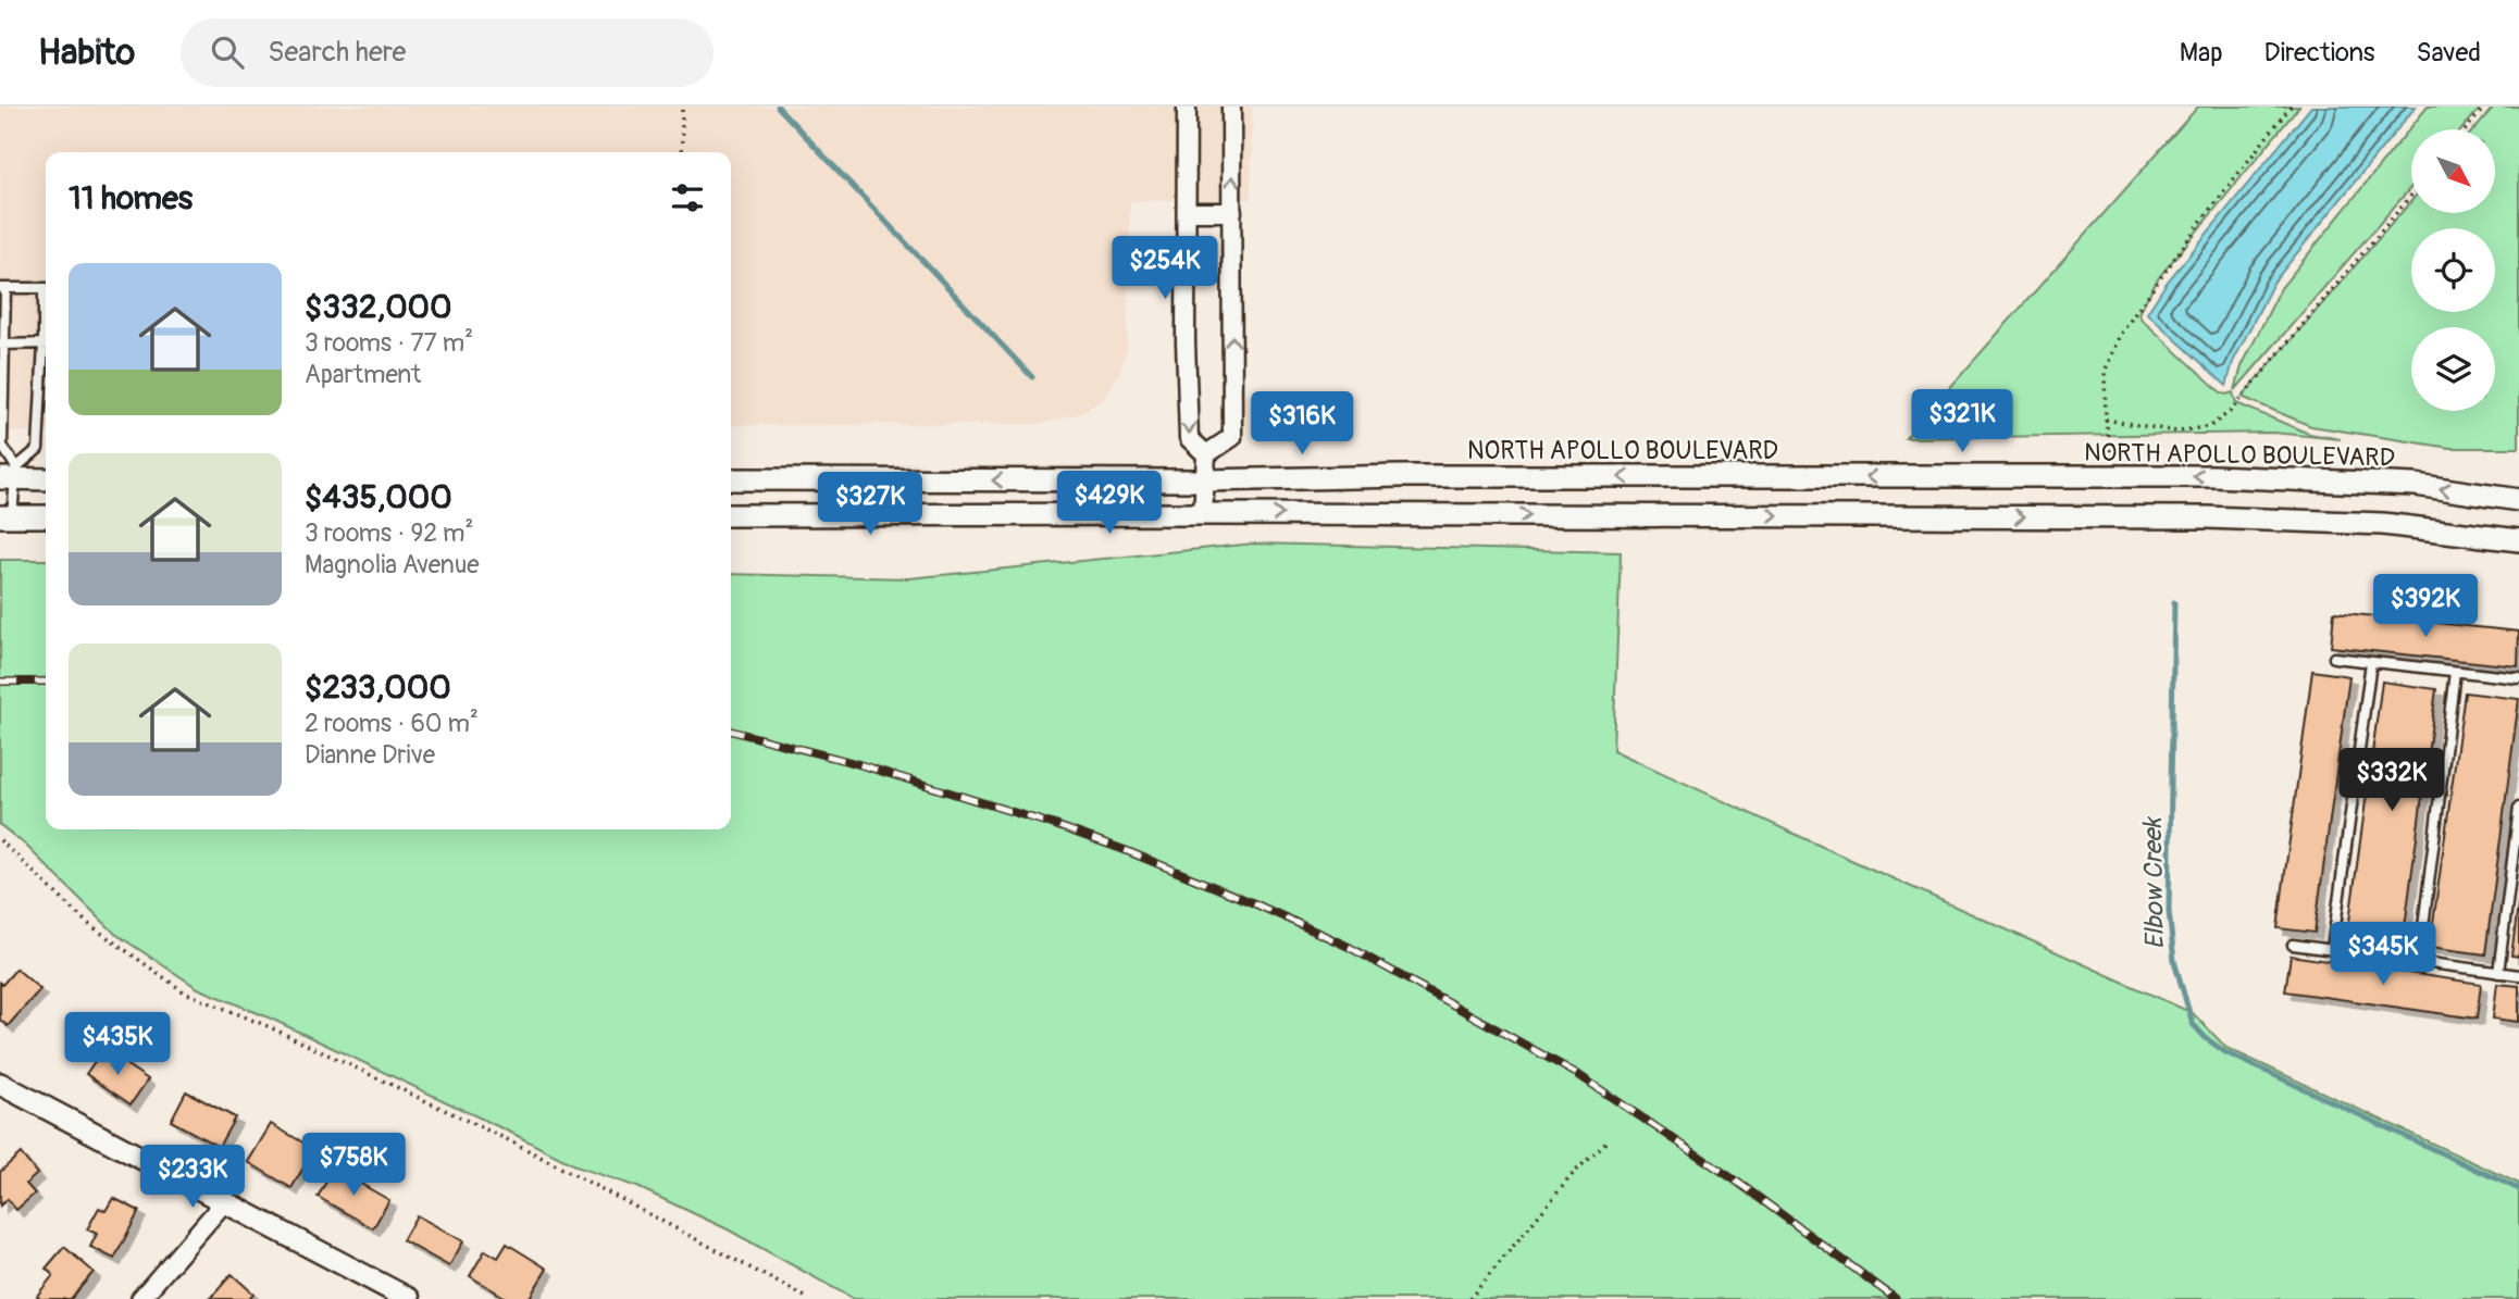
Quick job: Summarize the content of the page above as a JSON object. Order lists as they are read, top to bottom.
{
  "streets": {
    "street": ["NORTH APOLLO BOULEVARD"]
  },
  "water": ["Elbow Creek"],
  "north": "bottom right",
  "page": {
    "header": "Habito",
    "search": "Search here",
    "nav": ["Map", "Directions", "Saved"],
    "heading": "11 homes",
    "price": [
      "$254K",
      "$321K",
      "$316K",
      "$429K",
      "$327K",
      "$392K",
      "$332K",
      "$345K",
      "$435K",
      "$758K",
      "$233K"
    ],
    "list": [
      {
        "name": "$332,000",
        "note": "3 rooms · 77 m² · Apartment"
      },
      {
        "name": "$435,000",
        "note": "3 rooms · 92 m² · Magnolia Avenue"
      },
      {
        "name": "$233,000",
        "note": "2 rooms · 60 m² · Dianne Drive"
      }
    ]
  }
}
